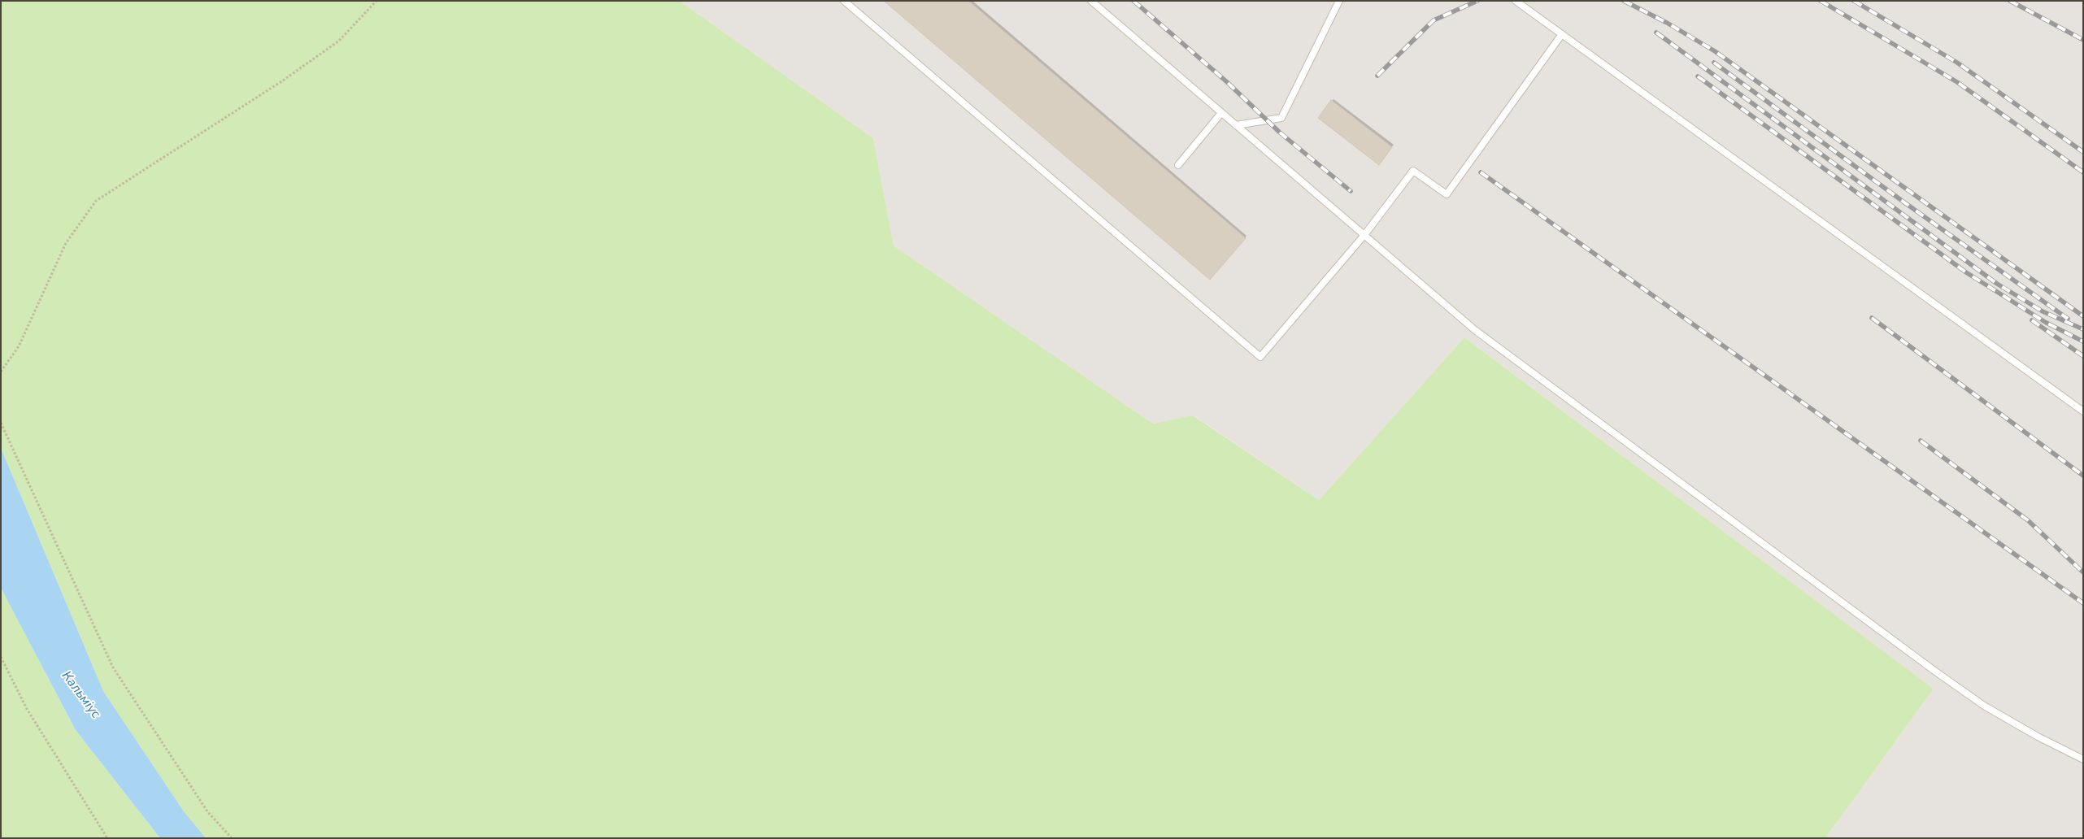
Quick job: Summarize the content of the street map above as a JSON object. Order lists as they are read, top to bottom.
{
  "water": ["Кальміус"]
}
